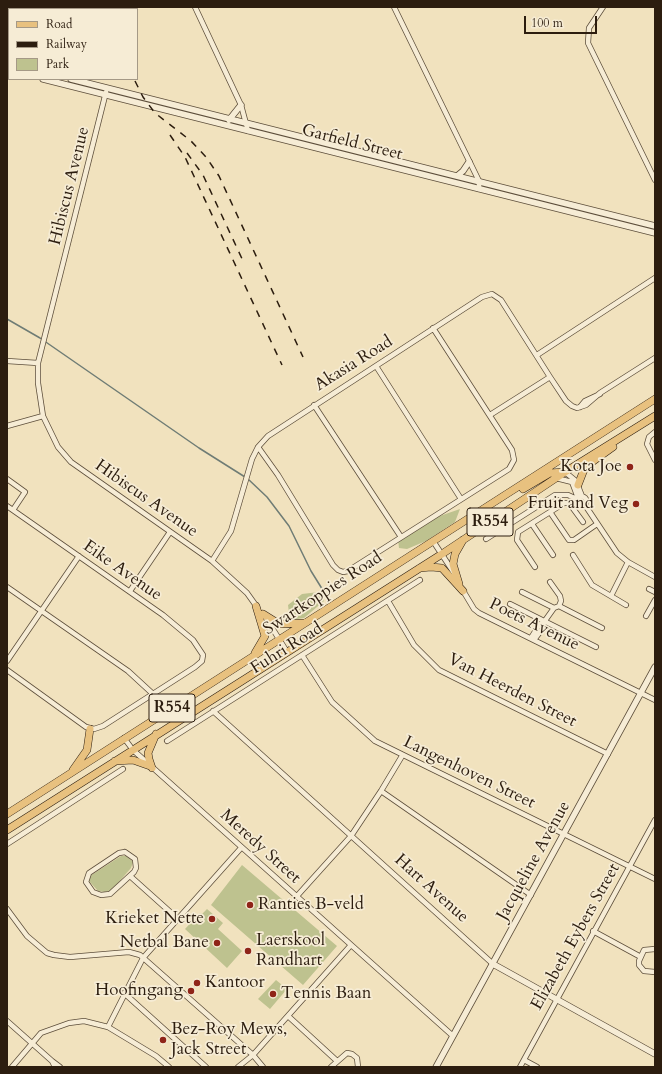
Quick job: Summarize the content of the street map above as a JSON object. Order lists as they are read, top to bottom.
{
  "streets": {
    "main road": ["R554", "Swartkoppies Road"],
    "street": [
      "Garfield Street",
      "Hibiscus Avenue",
      "Akasia Road",
      "Eike Avenue",
      "Poets Avenue",
      "Fuhri Road",
      "Van Heerden Street",
      "Langenhoven Street",
      "Meredy Street",
      "Jacqueline Avenue",
      "Hart Avenue",
      "Elizabeth Eybers Street"
    ]
  },
  "crossings": [
    ["Garfield Street", "Hibiscus Avenue"],
    ["Hibiscus Avenue", "Akasia Road"],
    ["Hibiscus Avenue", "Swartkoppies Road"],
    ["Swartkoppies Road", "Poets Avenue"],
    ["Swartkoppies Road", "Meredy Street"],
    ["Poets Avenue", "Jacqueline Avenue"],
    ["Fuhri Road", "Van Heerden Street"],
    ["Fuhri Road", "Langenhoven Street"],
    ["Fuhri Road", "Hart Avenue"],
    ["Van Heerden Street", "Jacqueline Avenue"],
    ["Langenhoven Street", "Jacqueline Avenue"],
    ["Langenhoven Street", "Elizabeth Eybers Street"],
    ["Meredy Street", "Jacqueline Avenue"],
    ["Jacqueline Avenue", "Hart Avenue"],
    ["Hart Avenue", "Elizabeth Eybers Street"]
  ],
  "places": [
    "Kota Joe",
    "Fruit and Veg",
    "Ranties B-veld",
    "Krieket Nette",
    "Netbal Bane",
    "Laerskool Randhart",
    "Kantoor",
    "Hoofingang",
    "Tennis Baan",
    "Bez-Roy Mews, Jack Street"
  ],
  "legend": ["Road", "Railway", "Park"],
  "scale_bar": "100 m"
}
